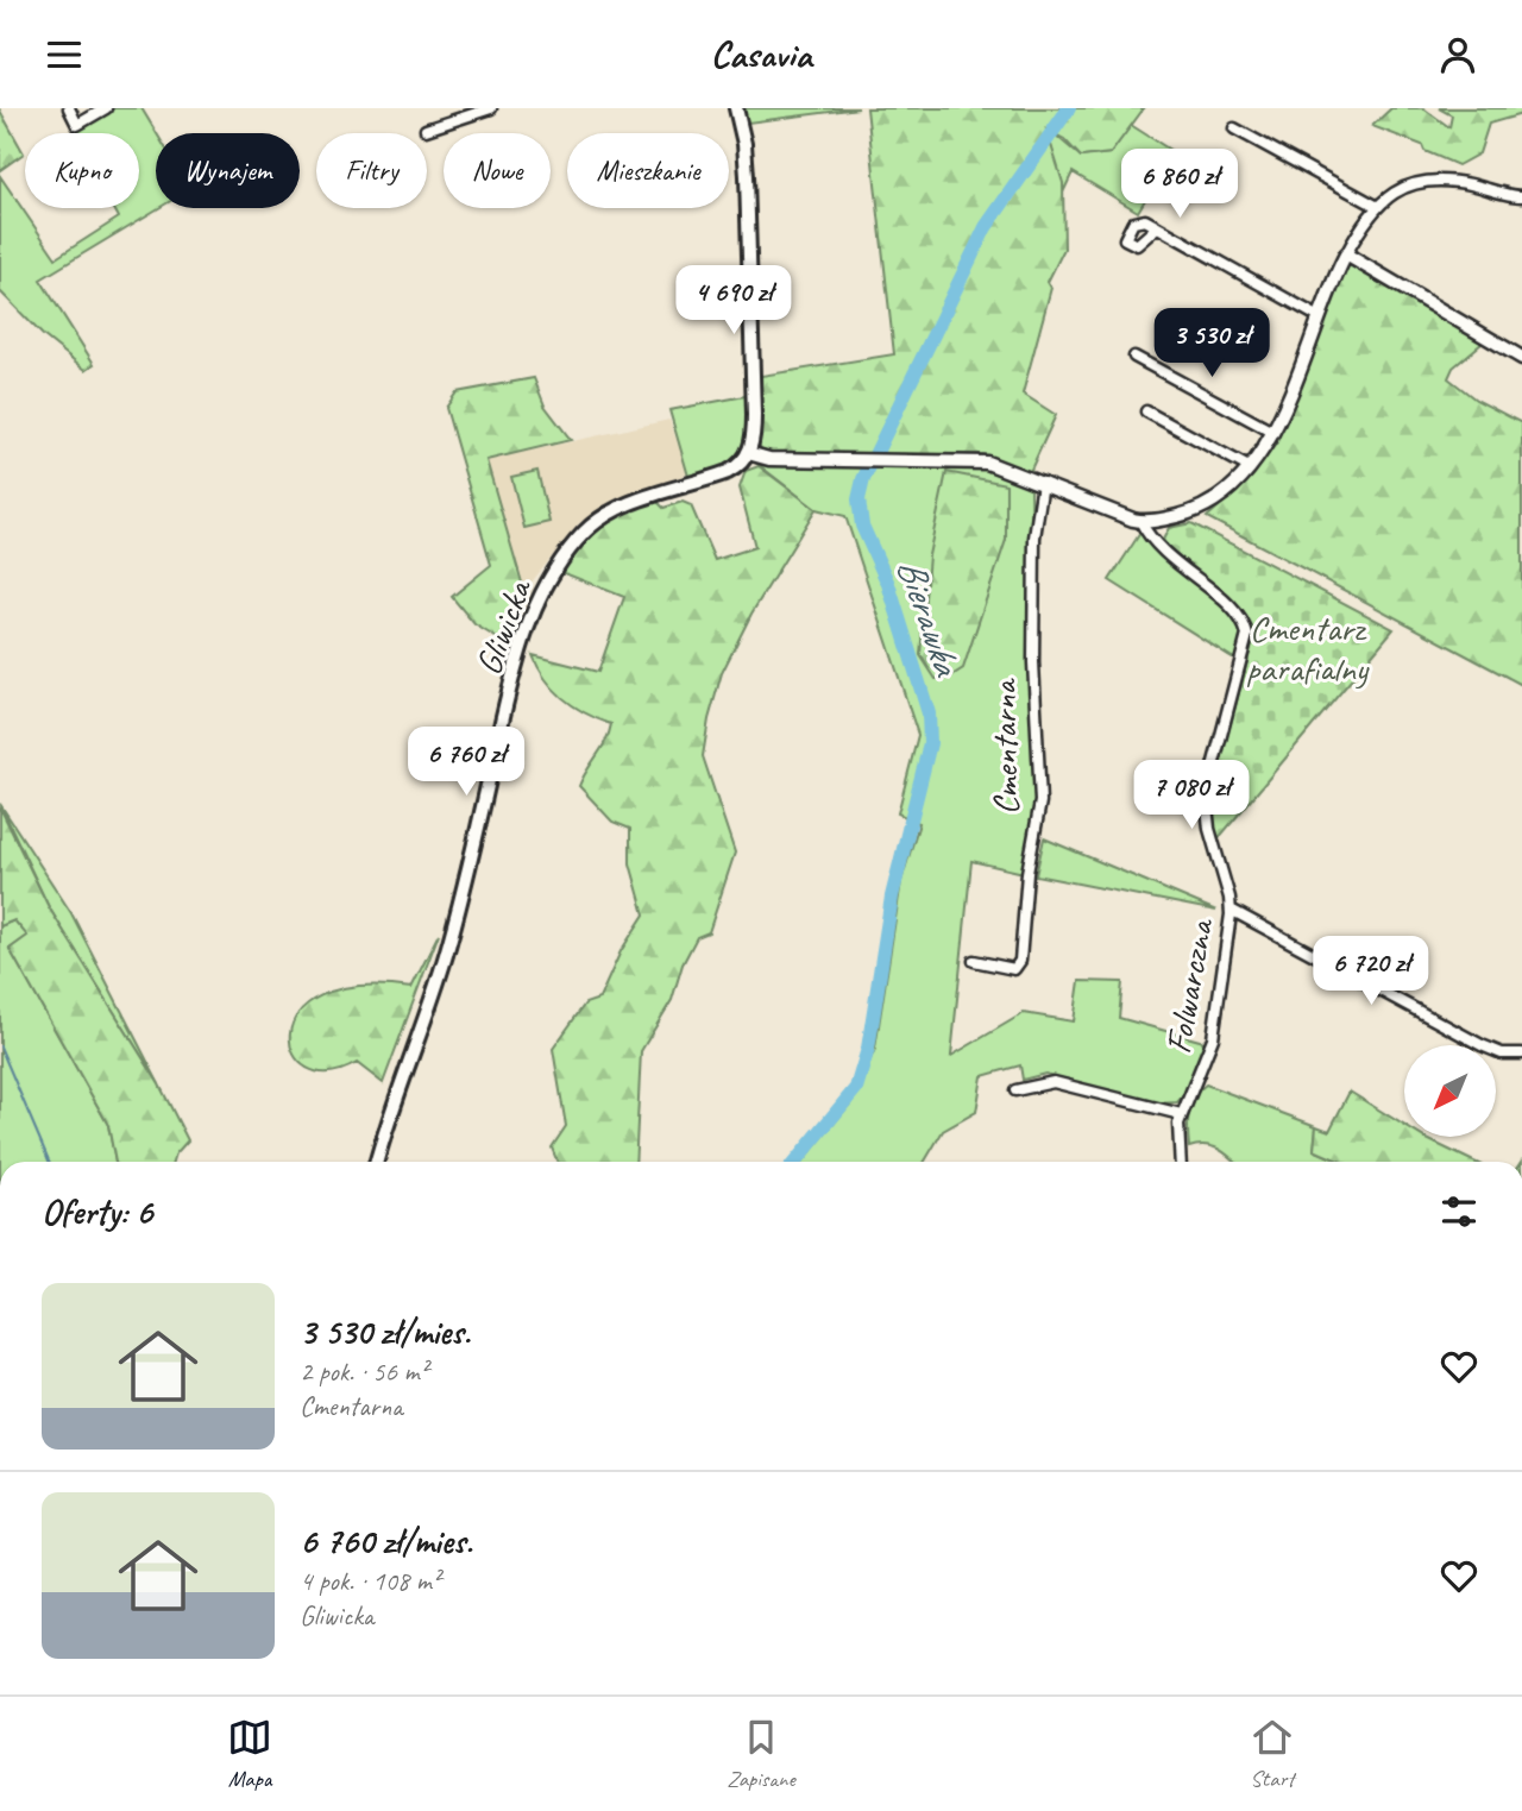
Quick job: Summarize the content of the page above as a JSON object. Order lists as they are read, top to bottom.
{
  "streets": {
    "main road": ["Gliwicka"],
    "street": ["Cmentarna", "Folwarczna"]
  },
  "water": ["Bierawka"],
  "parks": ["Cmentarz parafialny"],
  "north": "bottom left",
  "page": {
    "header": "Casavia",
    "chip": [
      "Kupno",
      "Wynajem",
      "Filtry",
      "Nowe",
      "Mieszkanie"
    ],
    "price": [
      "6 860 zł",
      "4 690 zł",
      "3 530 zł",
      "6 760 zł",
      "7 080 zł",
      "6 720 zł"
    ],
    "heading": "Oferty: 6",
    "list": [
      {
        "name": "3 530 zł/mies.",
        "note": "2 pok. · 56 m² · Cmentarna"
      },
      {
        "name": "6 760 zł/mies.",
        "note": "4 pok. · 108 m² · Gliwicka"
      }
    ],
    "tabs": ["Mapa", "Zapisane", "Start"]
  }
}
